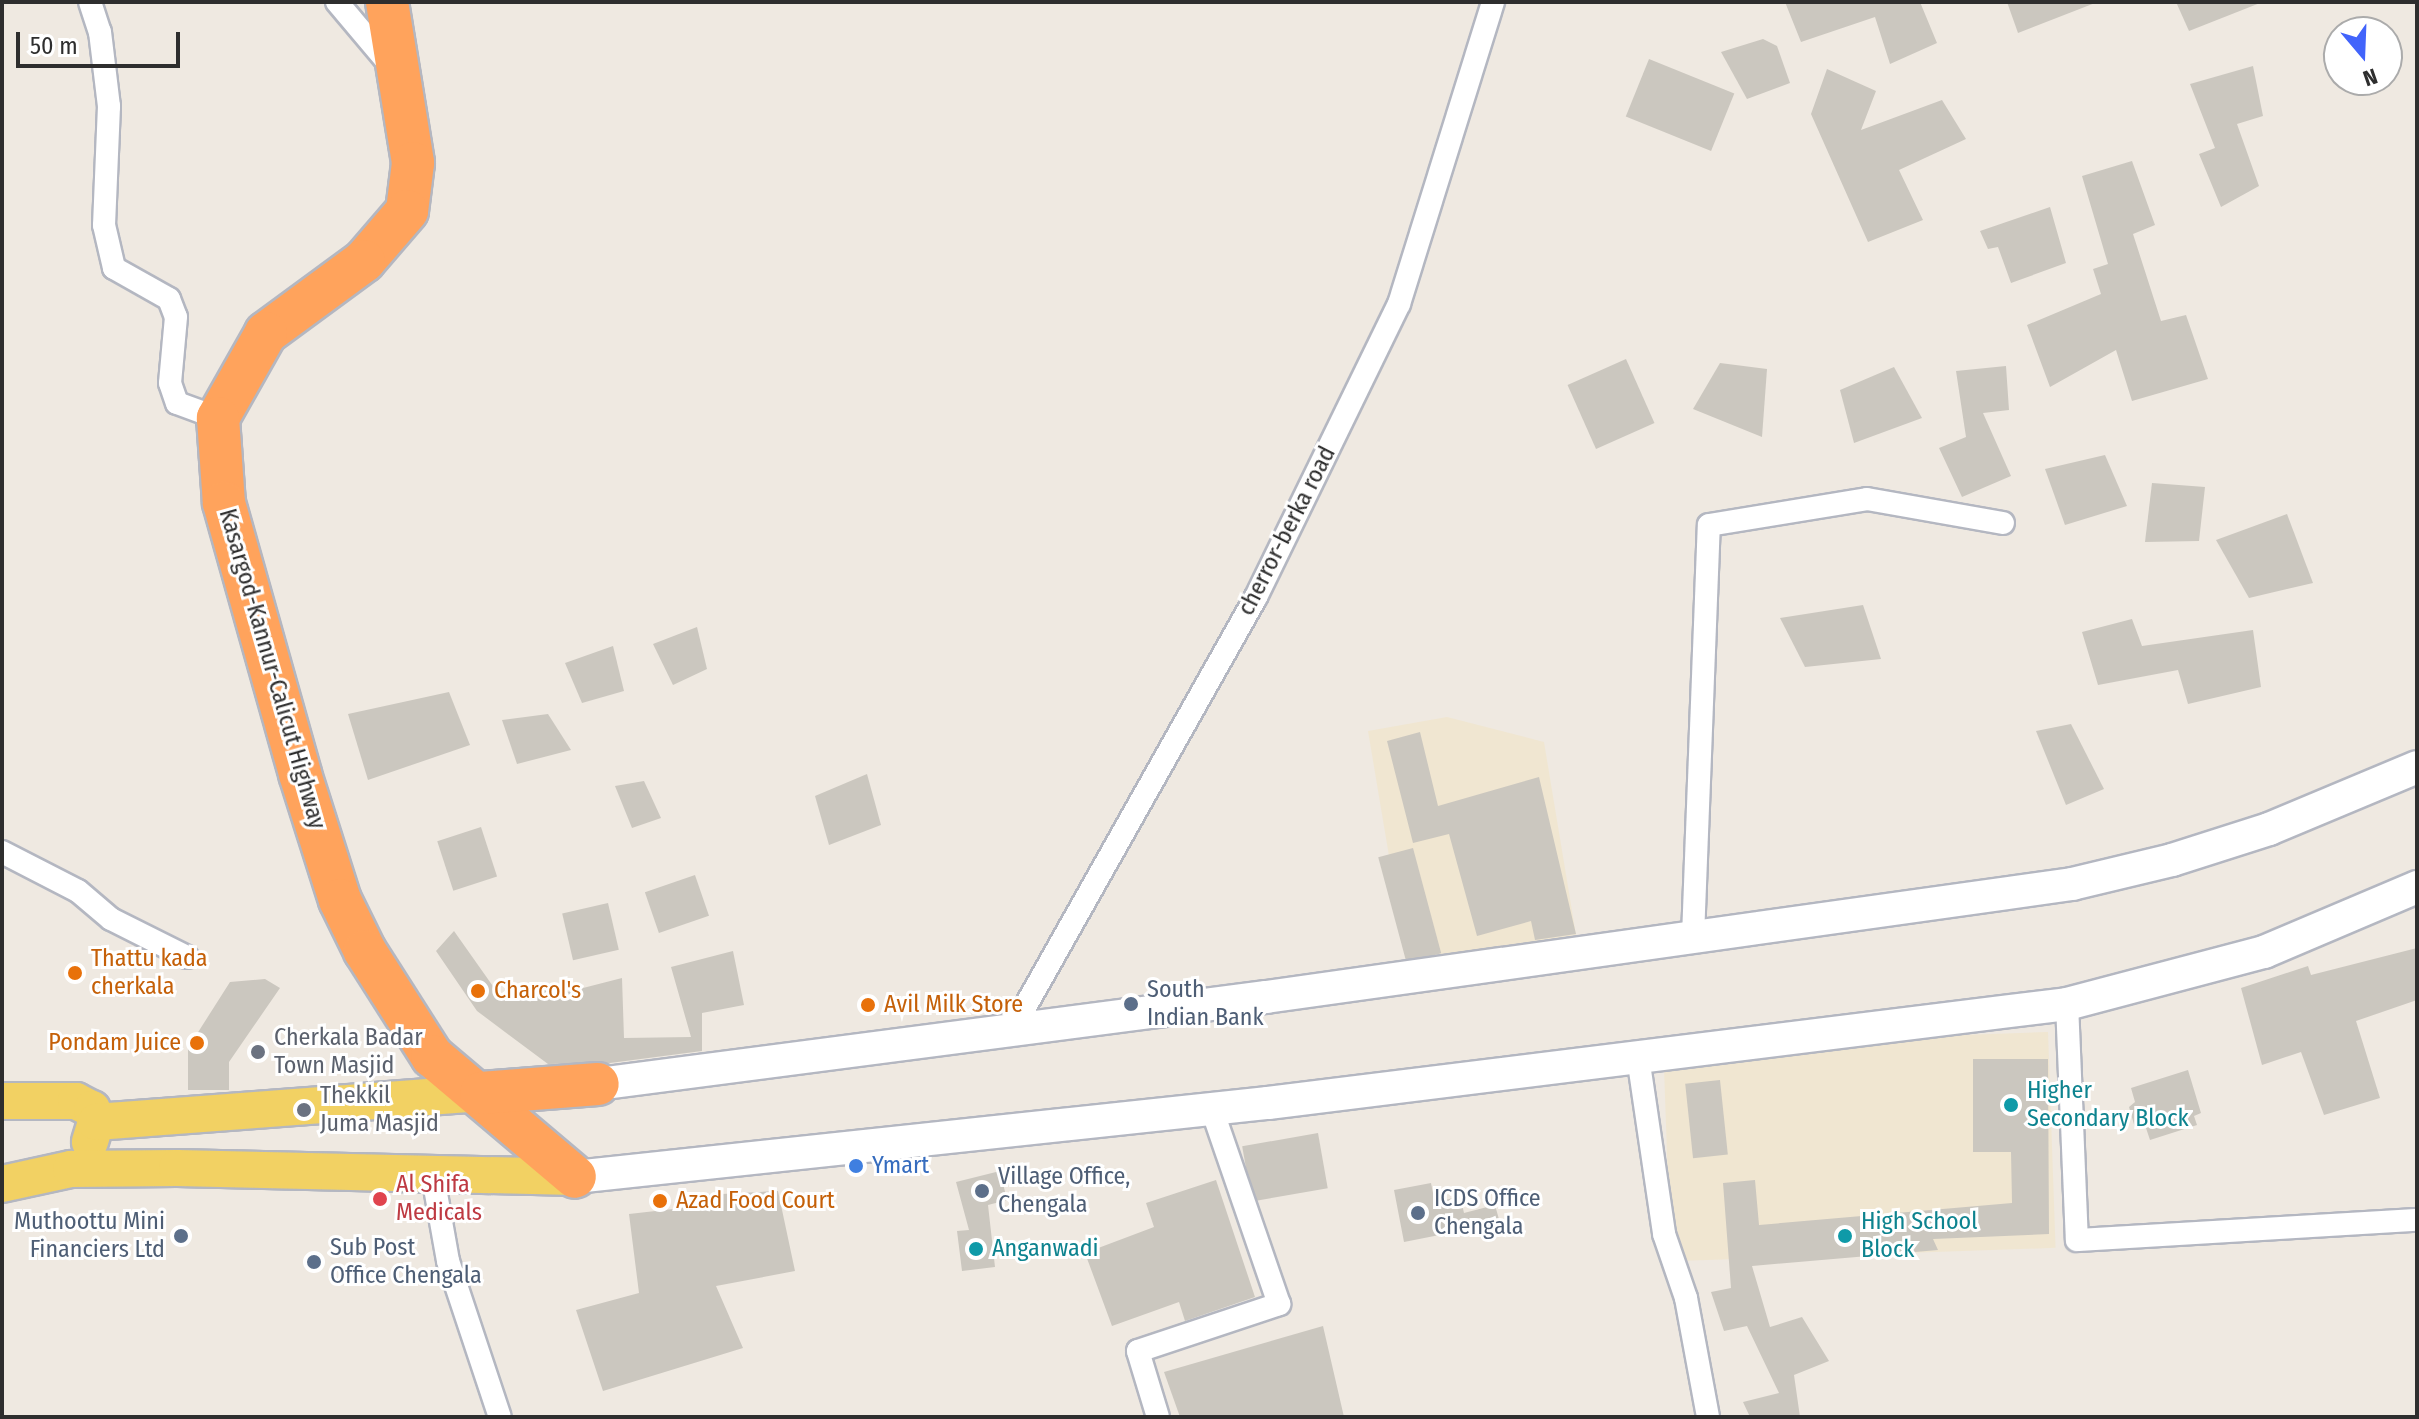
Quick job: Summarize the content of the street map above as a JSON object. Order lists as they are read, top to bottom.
{
  "streets": {
    "highway": ["Kasargod-Kannur-Calicut Highway"],
    "street": ["cherror-berka road"]
  },
  "places": [
    "Thattu kada cherkala",
    "Charcol's",
    "South Indian Bank",
    "Avil Milk Store",
    "Pondam Juice",
    "Cherkala Badar Town Masjid",
    "Higher Secondary Block",
    "Thekkil Juma Masjid",
    "Ymart",
    "Village Office, Chengala",
    "Al Shifa Medicals",
    "Azad Food Court",
    "ICDS Office Chengala",
    "Muthoottu Mini Financiers Ltd",
    "High School Block",
    "Anganwadi",
    "Sub Post Office Chengala"
  ],
  "scale_bar": "50 m",
  "north": "bottom"
}
